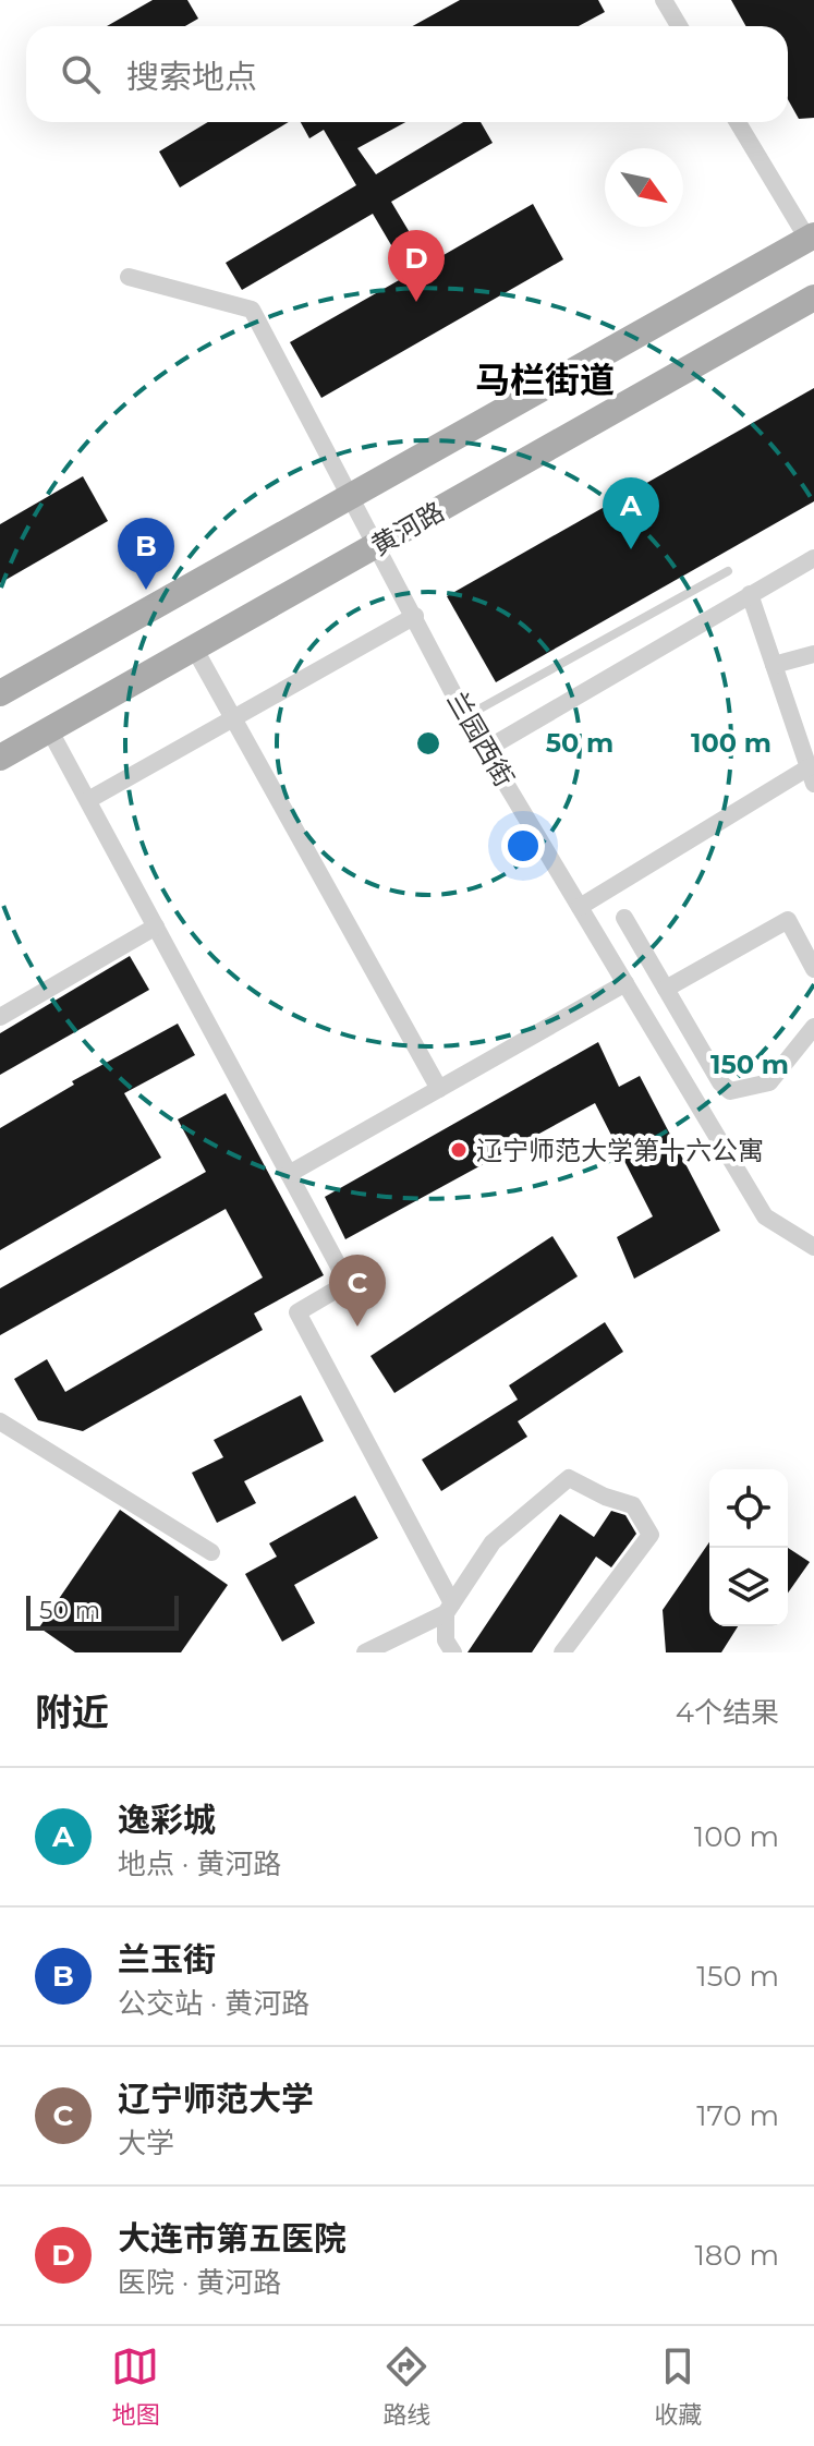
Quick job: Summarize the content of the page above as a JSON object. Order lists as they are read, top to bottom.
{
  "streets": {
    "main road": ["黄河路"],
    "street": ["兰园西街"]
  },
  "crossings": [
    ["黄河路", "兰园西街"]
  ],
  "districts": ["马栏街道"],
  "places": ["辽宁师范大学第十六公寓"],
  "scale_bar": "50 m",
  "north": "bottom right",
  "page": {
    "search": "搜索地点",
    "pins": [
      "D",
      "A",
      "B",
      "C"
    ],
    "scale": "50 m",
    "heading": ["附近", "4个结果"],
    "list": [
      {
        "mark": "A",
        "name": "逸彩城",
        "note": "地点 · 黄河路",
        "value": "100 m"
      },
      {
        "mark": "B",
        "name": "兰玉街",
        "note": "公交站 · 黄河路",
        "value": "150 m"
      },
      {
        "mark": "C",
        "name": "辽宁师范大学",
        "note": "大学",
        "value": "170 m"
      },
      {
        "mark": "D",
        "name": "大连市第五医院",
        "note": "医院 · 黄河路",
        "value": "180 m"
      }
    ],
    "nav": ["地图", "路线", "收藏"]
  },
  "rings": ["50 m", "100 m", "150 m"]
}
